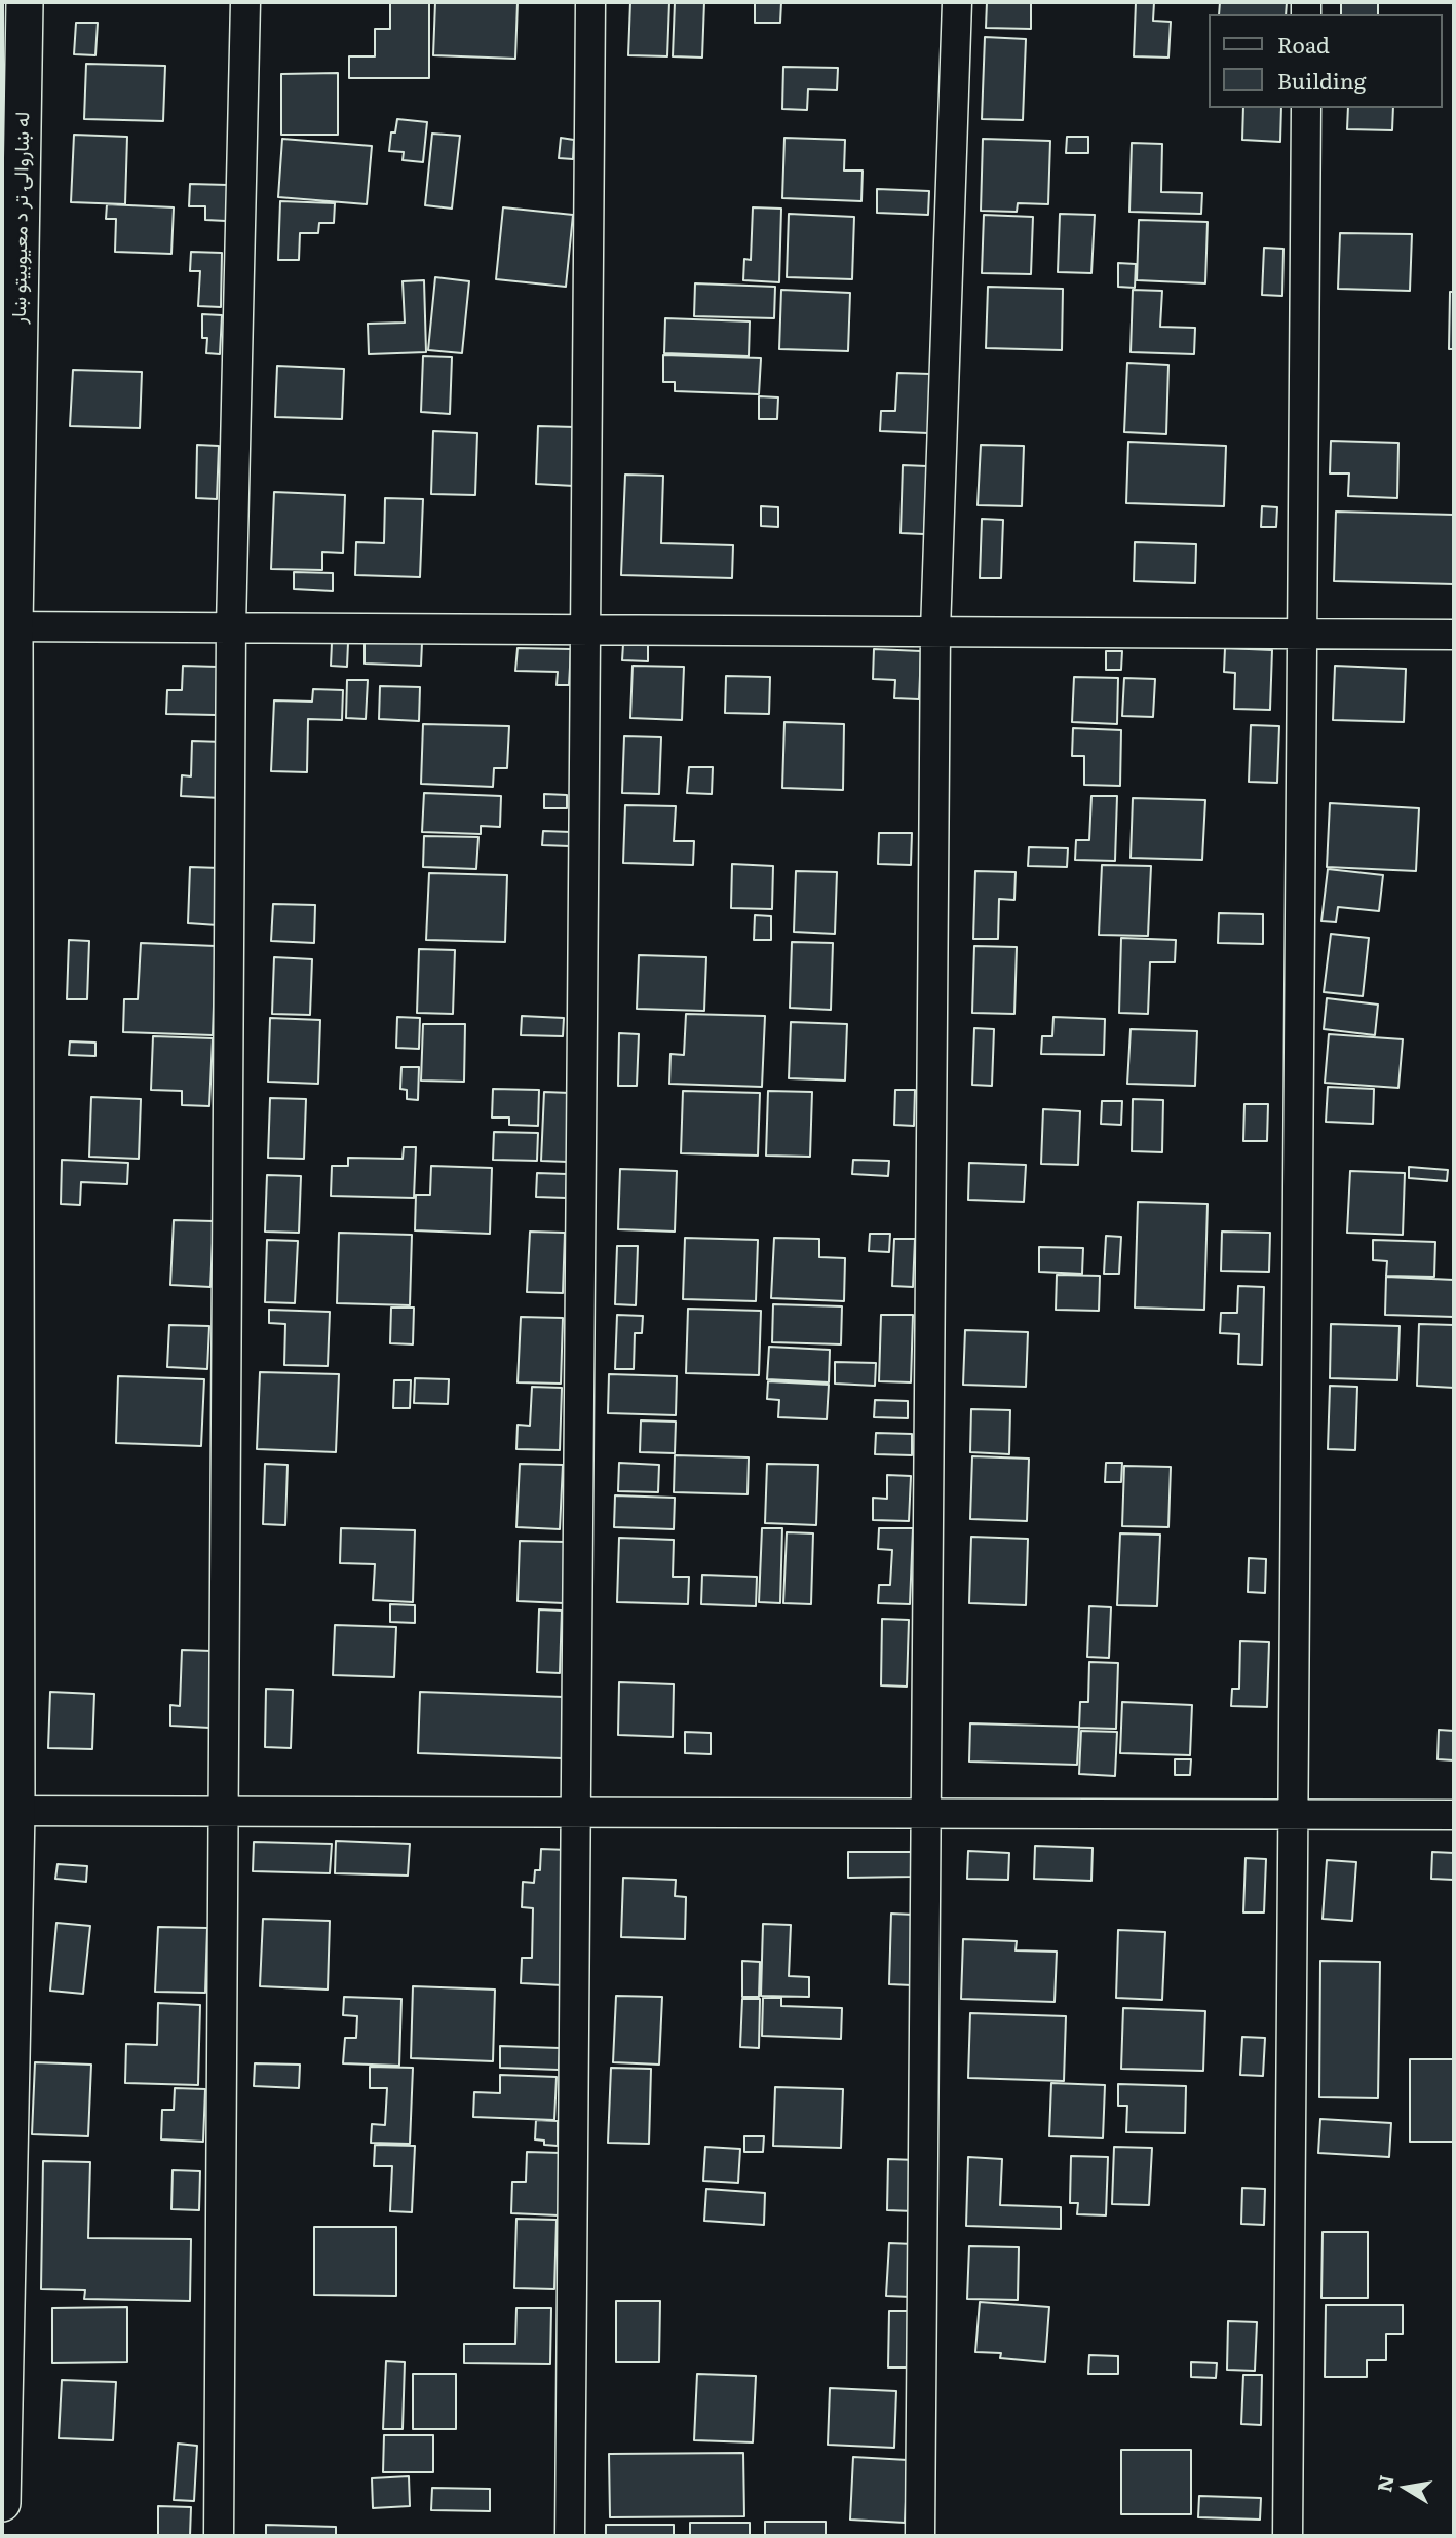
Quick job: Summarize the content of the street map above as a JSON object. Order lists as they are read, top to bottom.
{
  "streets": {
    "street": ["له ښاروالۍ تر د معیوبیتو ښار"]
  },
  "legend": ["Road", "Building"],
  "north": "left"
}
